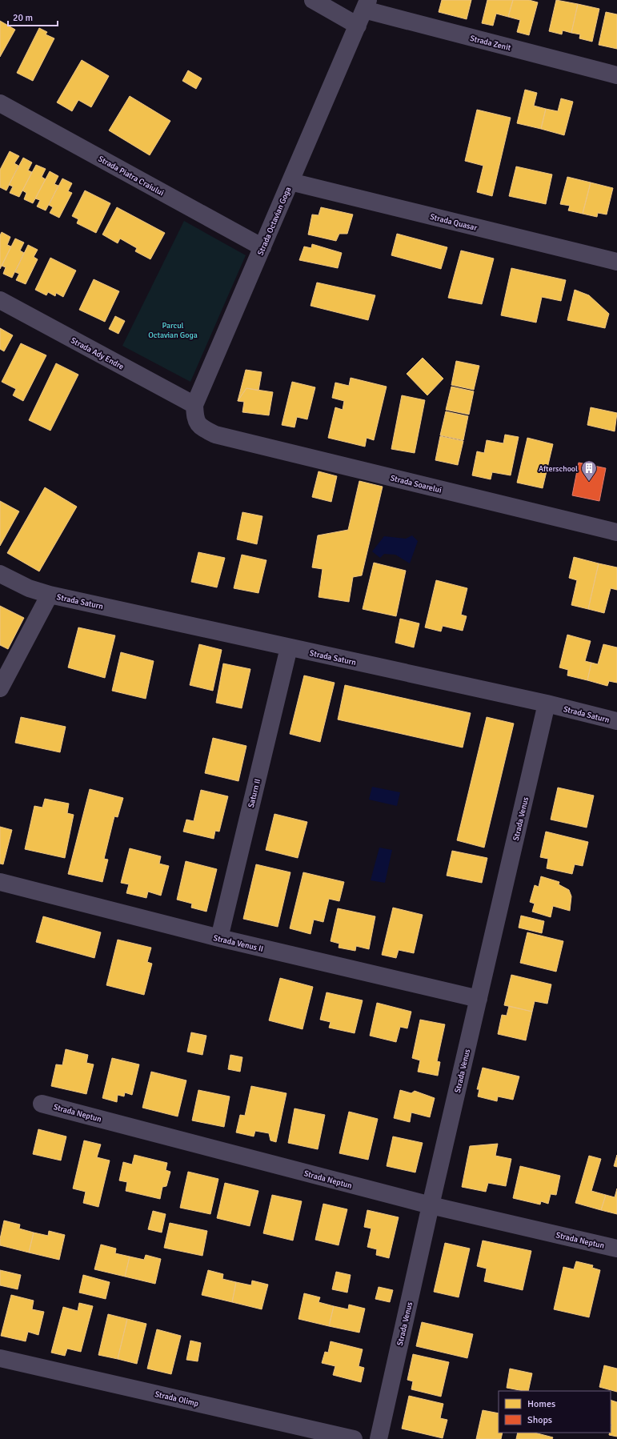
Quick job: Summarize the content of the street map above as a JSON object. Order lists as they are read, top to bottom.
{
  "streets": {
    "street": [
      "Strada Zenit",
      "Strada Piatra Craiului",
      "Strada Octavian Goga",
      "Strada Quasar",
      "Strada Ady Endre",
      "Strada Soarelui",
      "Strada Saturn",
      "Saturn II",
      "Strada Venus",
      "Strada Venus II",
      "Strada Neptun",
      "Strada Olimp"
    ]
  },
  "crossings": [
    ["Strada Zenit", "Strada Octavian Goga"],
    ["Strada Piatra Craiului", "Strada Octavian Goga"],
    ["Strada Octavian Goga", "Strada Quasar"],
    ["Strada Octavian Goga", "Strada Ady Endre"],
    ["Strada Octavian Goga", "Strada Soarelui"],
    ["Strada Saturn", "Saturn II"],
    ["Strada Saturn", "Strada Venus"],
    ["Saturn II", "Strada Venus II"],
    ["Strada Venus", "Strada Venus II"],
    ["Strada Venus", "Strada Neptun"]
  ],
  "parks": ["Parcul Octavian Goga"],
  "places": {
    "building": ["Afterschool"]
  },
  "legend": ["Homes", "Shops"],
  "scale_bar": "20 m"
}
